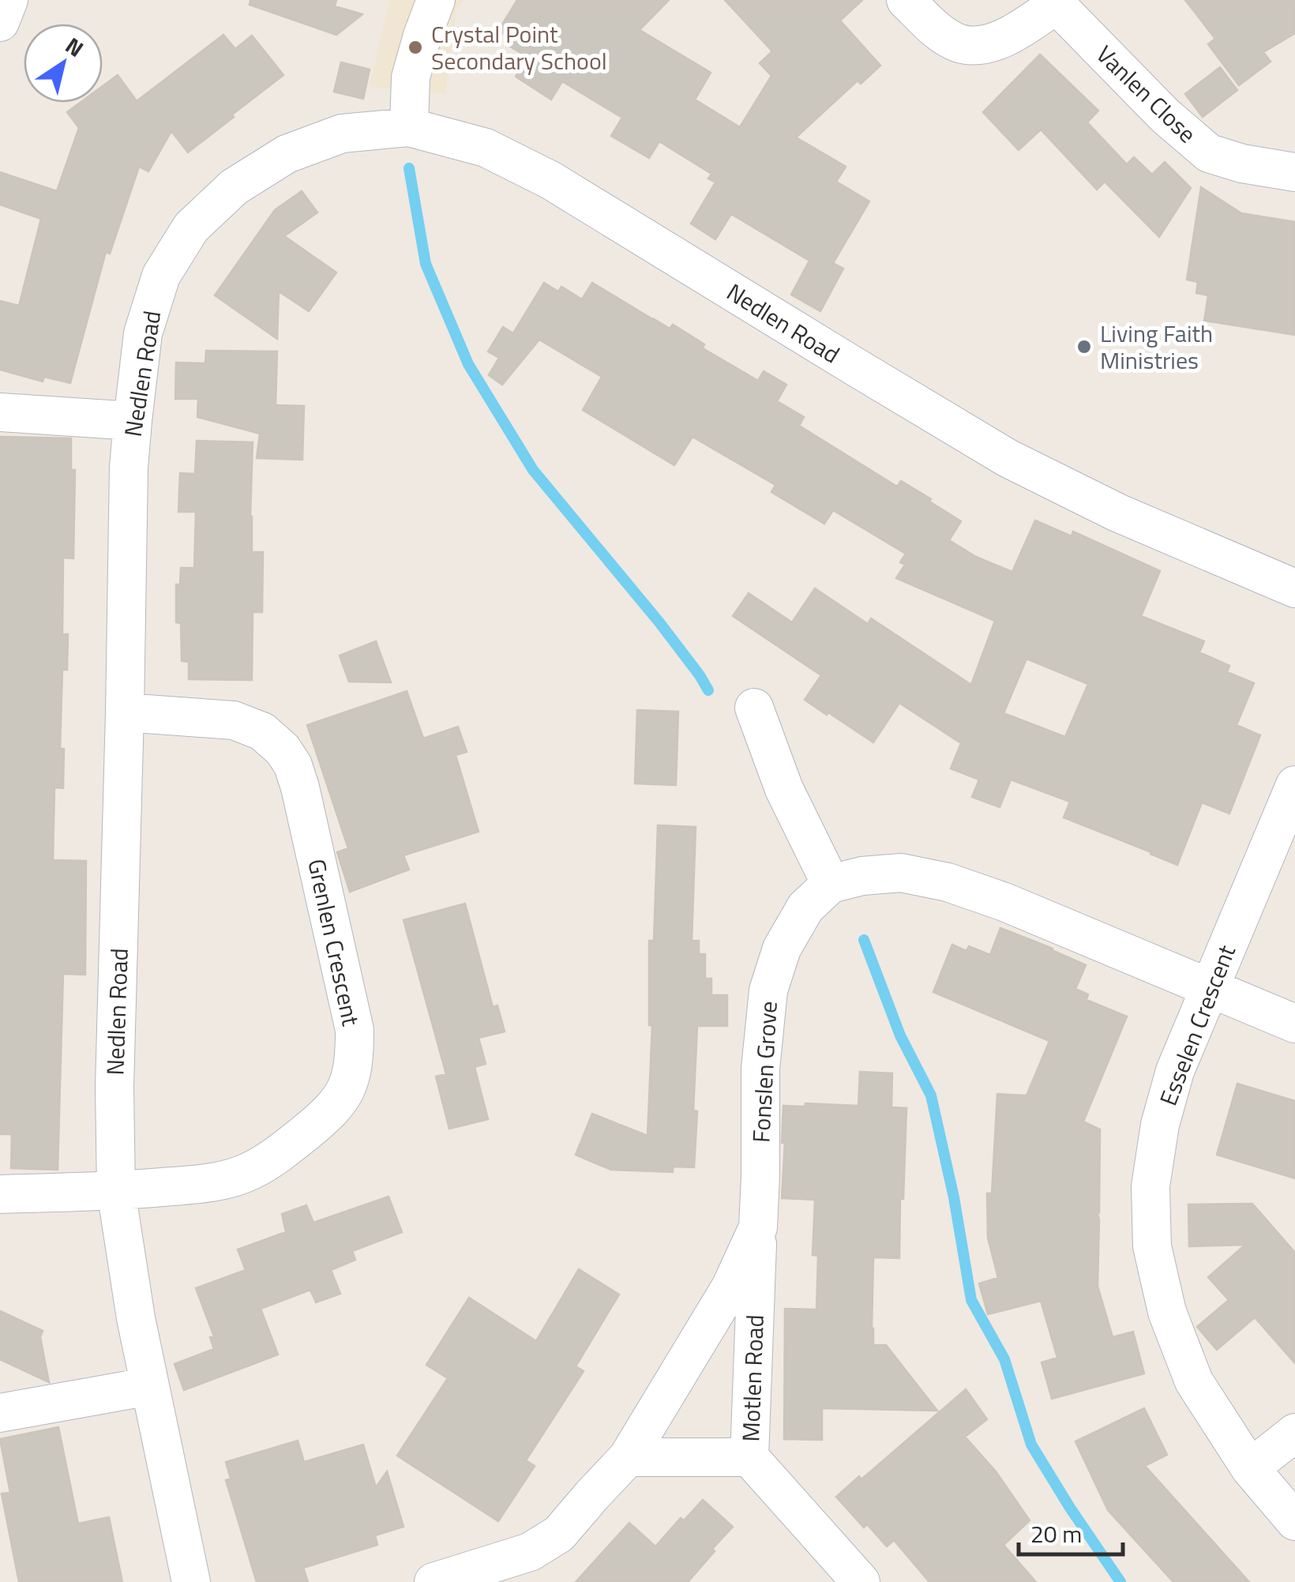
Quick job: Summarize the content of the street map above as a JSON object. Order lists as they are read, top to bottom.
{
  "streets": {
    "street": [
      "Vanlen Close",
      "Nedlen Road",
      "Grenlen Crescent",
      "Esselen Crescent",
      "Fonslen Grove",
      "Motlen Road"
    ]
  },
  "crossings": [
    ["Nedlen Road", "Grenlen Crescent"],
    ["Fonslen Grove", "Motlen Road"]
  ],
  "places": ["Crystal Point Secondary School", "Living Faith Ministries"],
  "scale_bar": "20 m",
  "north": "top right"
}
